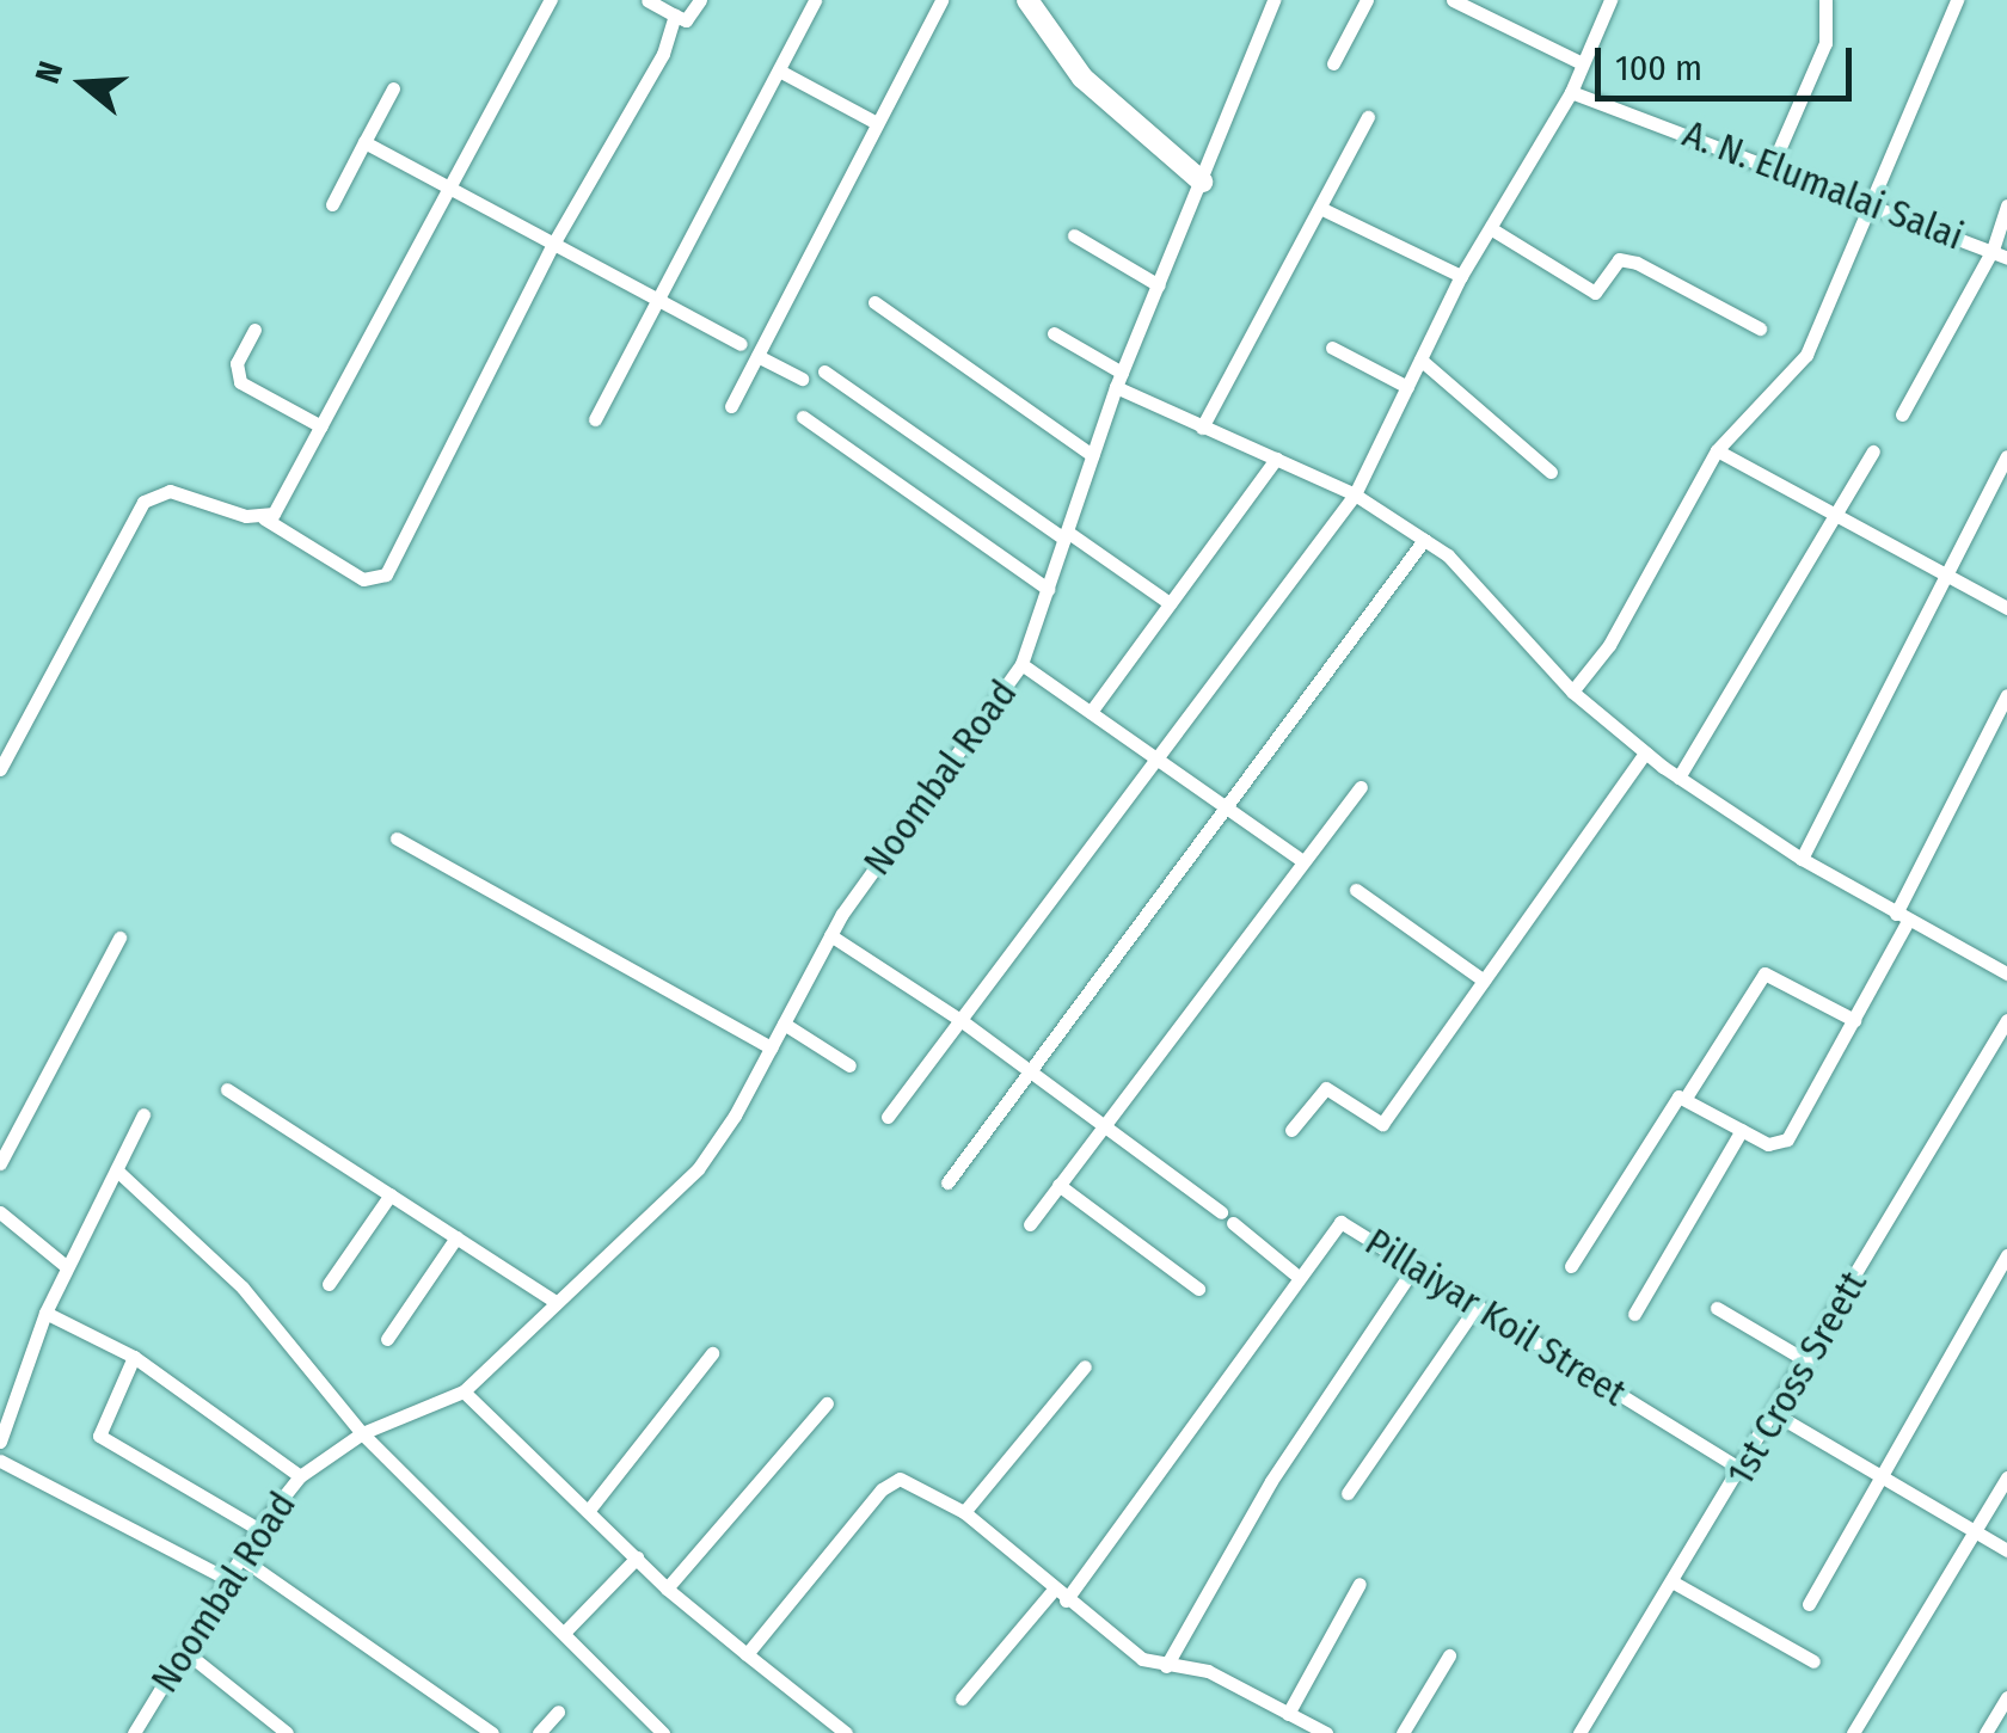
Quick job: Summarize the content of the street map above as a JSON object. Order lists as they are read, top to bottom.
{
  "streets": {
    "street": [
      "A. N. Elumalai Salai",
      "Noombal Road",
      "Pillaiyar Koil Street",
      "1st Cross Sreett"
    ]
  },
  "crossings": [
    ["Pillaiyar Koil Street", "1st Cross Sreett"]
  ],
  "scale_bar": "100 m",
  "north": "left"
}
